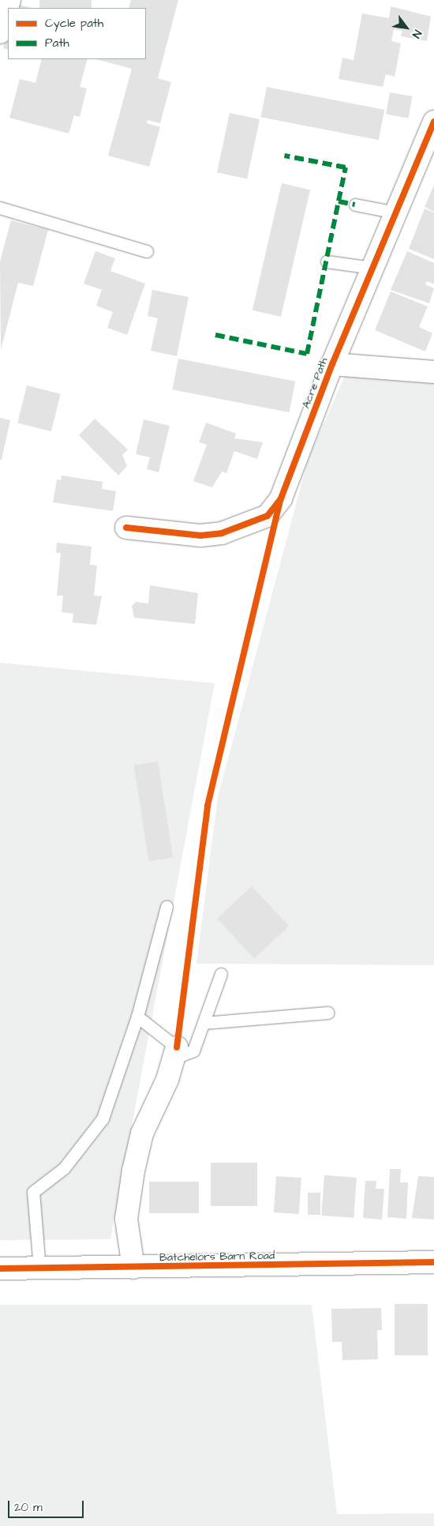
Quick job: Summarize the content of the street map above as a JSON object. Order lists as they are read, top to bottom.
{
  "streets": {
    "street": ["Acre Path", "Batchelors Barn Road"]
  },
  "legend": ["Cycle path", "Path"],
  "scale_bar": "20 m",
  "north": "bottom right"
}
